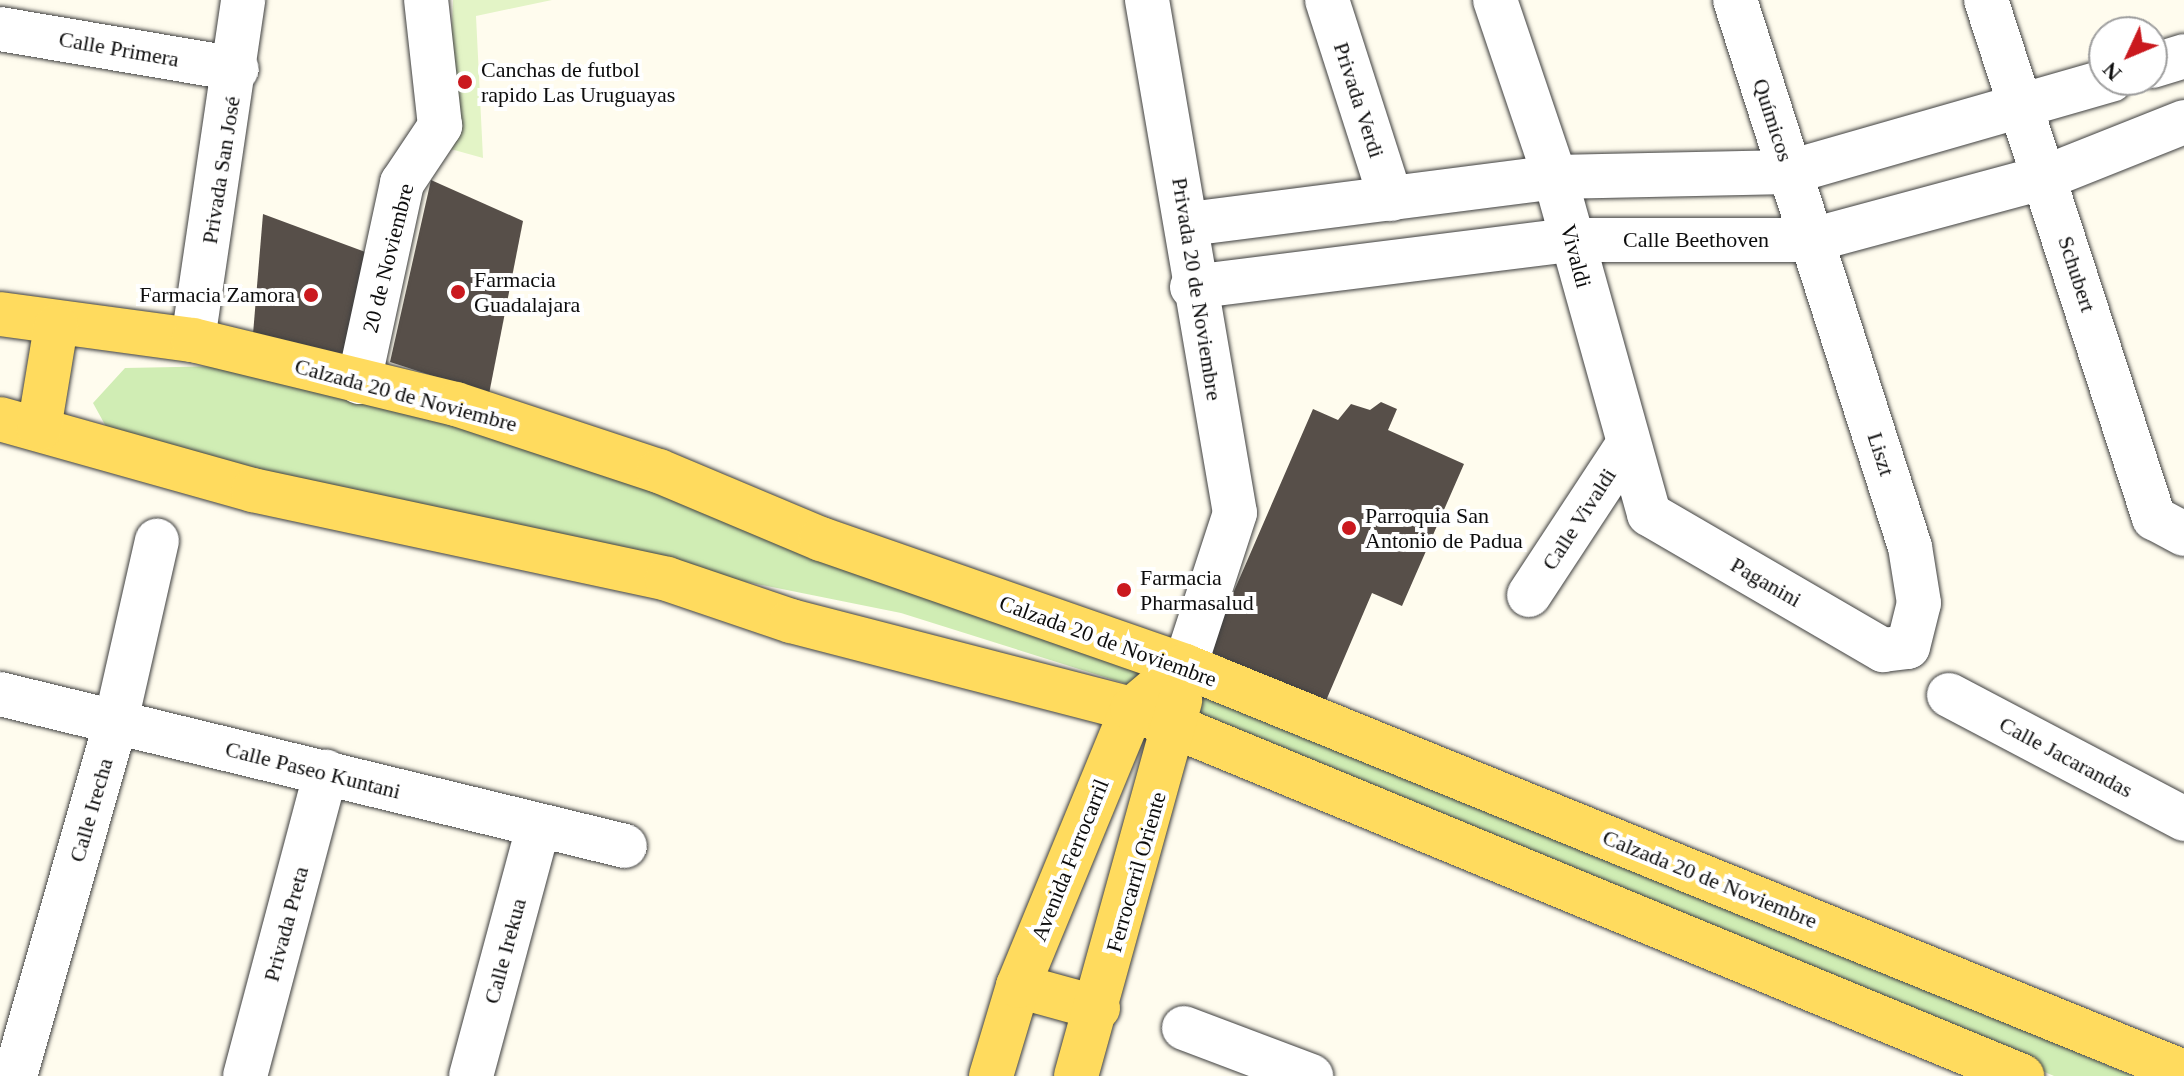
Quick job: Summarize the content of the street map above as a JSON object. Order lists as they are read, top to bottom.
{
  "streets": {
    "main road": ["Calzada 20 de Noviembre", "Avenida Ferrocarril", "Ferrocarril Oriente"],
    "street": [
      "Calle Primera",
      "Privada Verdi",
      "Químicos",
      "Privada San José",
      "Calle Beethoven",
      "Vivaldi",
      "20 de Noviembre",
      "Schubert",
      "Privada 20 de Noviembre",
      "Liszt",
      "Calle Vivaldi",
      "Paganini",
      "Calle Jacarandas",
      "Calle Paseo Kuntani",
      "Calle Irecha",
      "Privada Preta",
      "Calle Irekua"
    ]
  },
  "crossings": [
    ["Calle Primera", "Privada San José"],
    ["Químicos", "Calle Beethoven"],
    ["Químicos", "Liszt"],
    ["Privada San José", "Calzada 20 de Noviembre"],
    ["Calle Beethoven", "Vivaldi"],
    ["Calle Beethoven", "Schubert"],
    ["Calle Beethoven", "Privada 20 de Noviembre"],
    ["Calle Beethoven", "Liszt"],
    ["Vivaldi", "Calle Vivaldi"],
    ["Vivaldi", "Paganini"],
    ["20 de Noviembre", "Calzada 20 de Noviembre"],
    ["Privada 20 de Noviembre", "Calzada 20 de Noviembre"],
    ["Privada 20 de Noviembre", "Avenida Ferrocarril"],
    ["Privada 20 de Noviembre", "Ferrocarril Oriente"],
    ["Calzada 20 de Noviembre", "Avenida Ferrocarril"],
    ["Calzada 20 de Noviembre", "Ferrocarril Oriente"],
    ["Liszt", "Paganini"],
    ["Calle Paseo Kuntani", "Calle Irecha"],
    ["Calle Paseo Kuntani", "Privada Preta"],
    ["Calle Paseo Kuntani", "Calle Irekua"],
    ["Avenida Ferrocarril", "Ferrocarril Oriente"]
  ],
  "places": [
    "Canchas de futbol rapido Las Uruguayas",
    "Farmacia Guadalajara",
    "Farmacia Zamora",
    "Parroquia San Antonio de Padua",
    "Farmacia Pharmasalud"
  ],
  "north": "bottom left"
}
